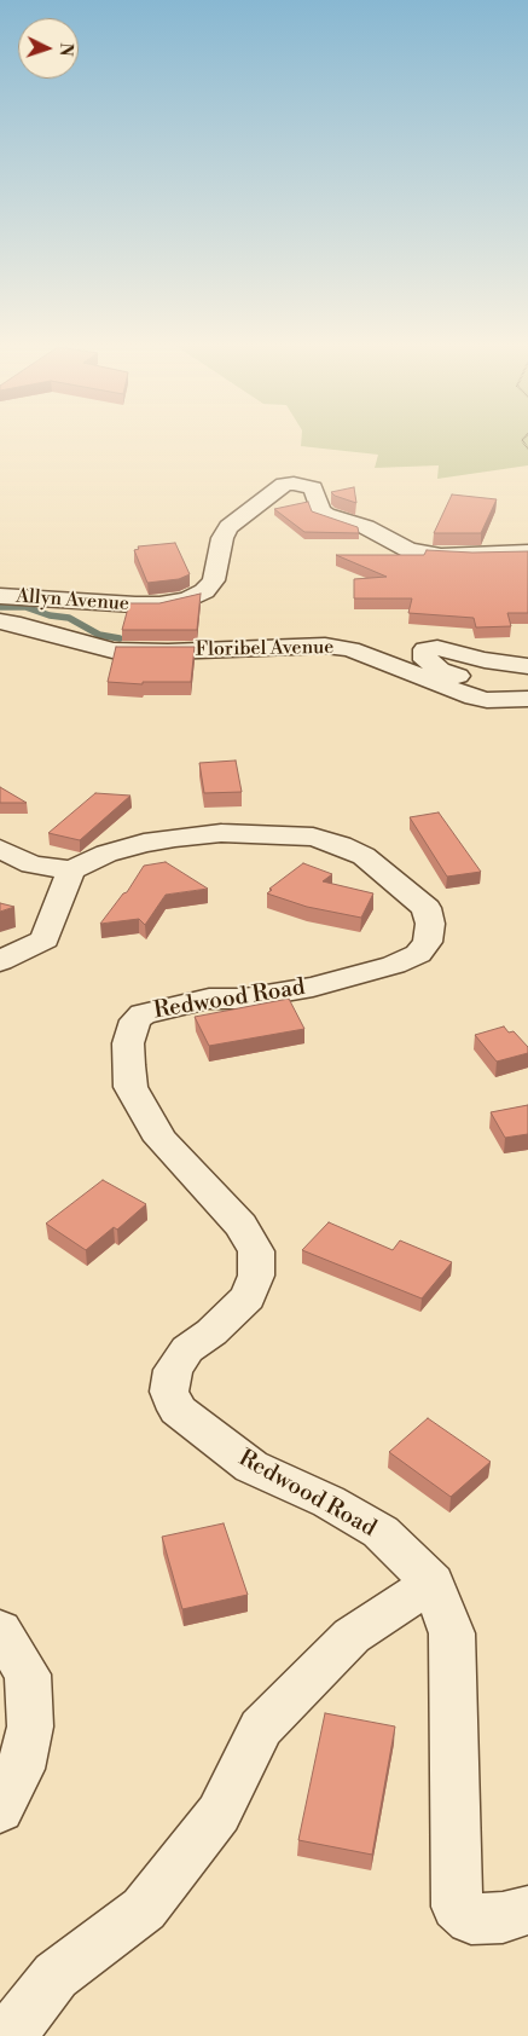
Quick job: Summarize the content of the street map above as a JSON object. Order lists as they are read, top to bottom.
{
  "streets": {
    "street": ["Allyn Avenue", "Floribel Avenue", "Redwood Road"]
  },
  "north": "right"
}
